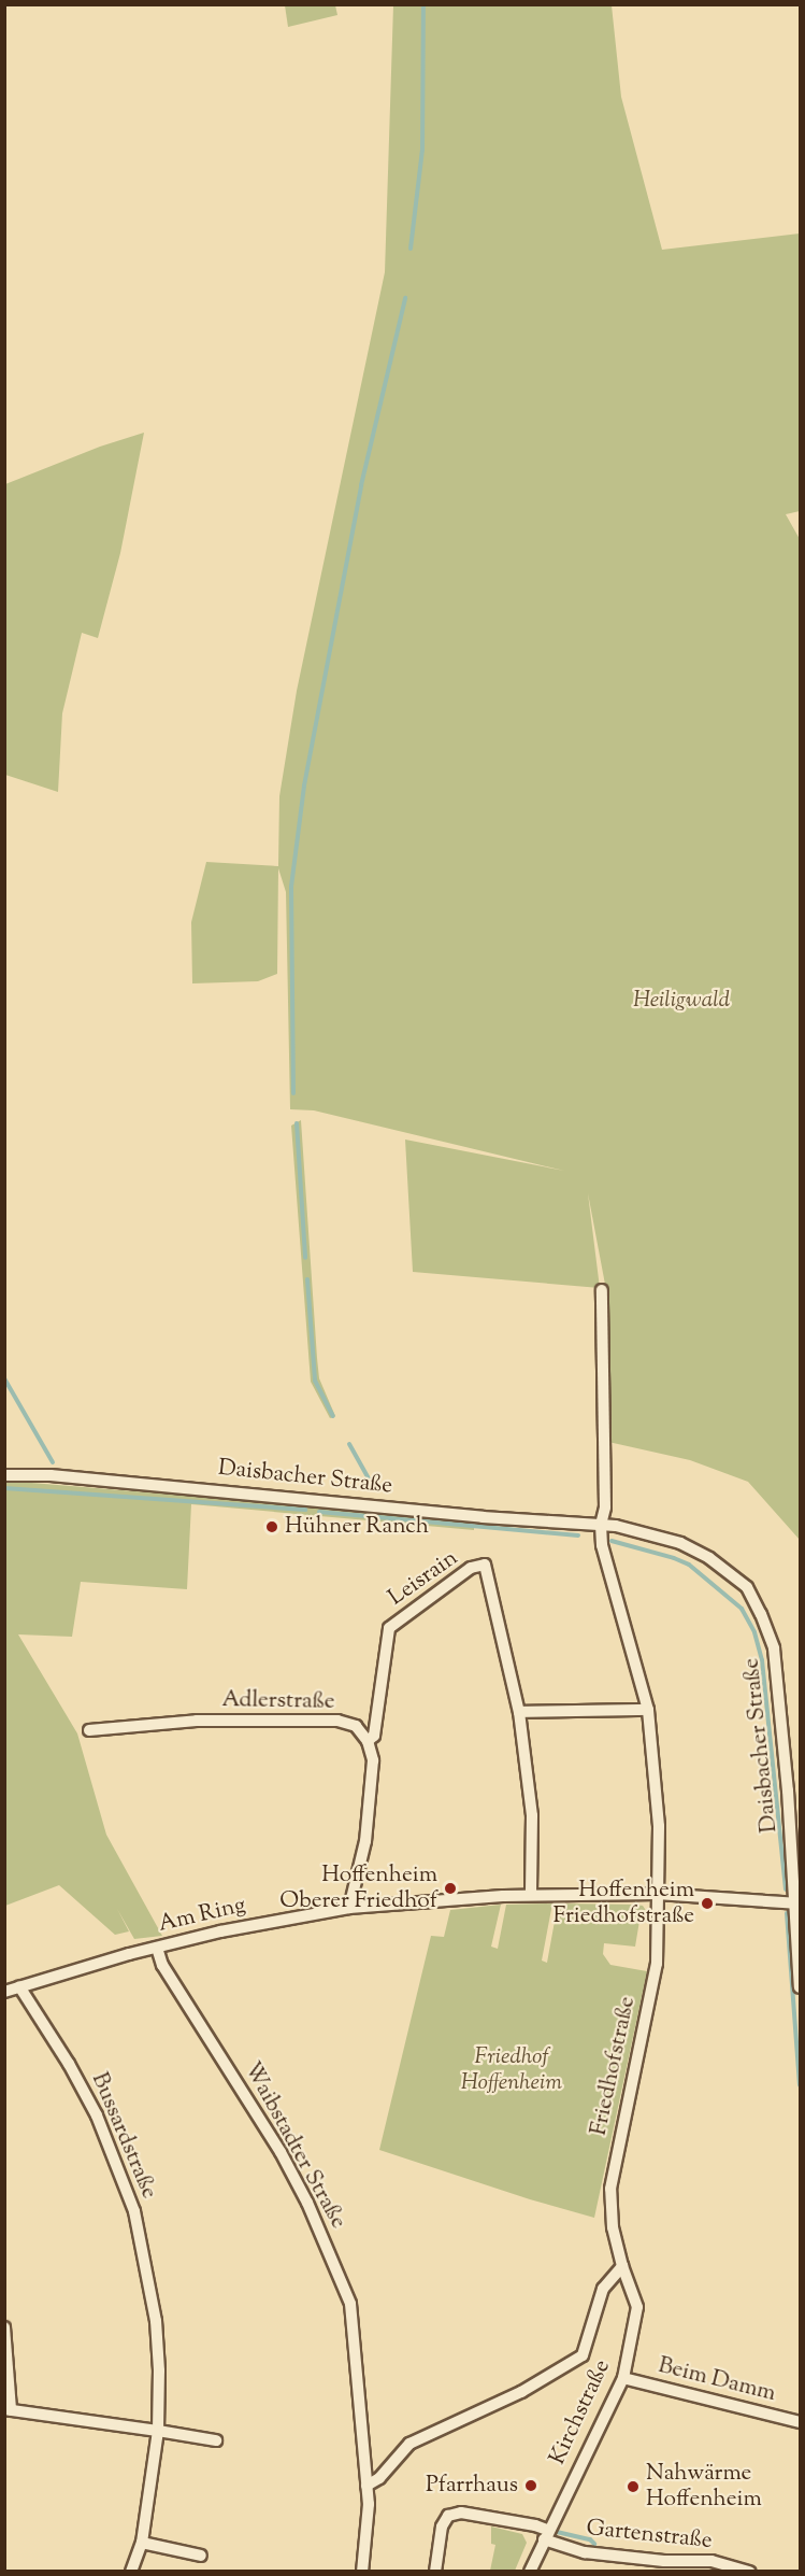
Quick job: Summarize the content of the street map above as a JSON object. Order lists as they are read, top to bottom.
{
  "streets": {
    "street": [
      "Daisbacher Straße",
      "Leisrain",
      "Adlerstraße",
      "Am Ring",
      "Friedhofstraße",
      "Bussardstraße",
      "Waibstadter Straße",
      "Beim Damm",
      "Kirchstraße",
      "Gartenstraße"
    ]
  },
  "crossings": [
    ["Daisbacher Straße", "Am Ring"],
    ["Daisbacher Straße", "Friedhofstraße"],
    ["Leisrain", "Adlerstraße"],
    ["Am Ring", "Friedhofstraße"],
    ["Am Ring", "Bussardstraße"],
    ["Am Ring", "Waibstadter Straße"],
    ["Friedhofstraße", "Kirchstraße"],
    ["Beim Damm", "Kirchstraße"],
    ["Kirchstraße", "Gartenstraße"]
  ],
  "parks": ["Heiligwald", "Friedhof Hoffenheim"],
  "places": [
    "Hühner Ranch",
    "Hoffenheim Oberer Friedhof",
    "Hoffenheim Friedhofstraße",
    "Pfarrhaus",
    "Nahwärme Hoffenheim"
  ]
}
